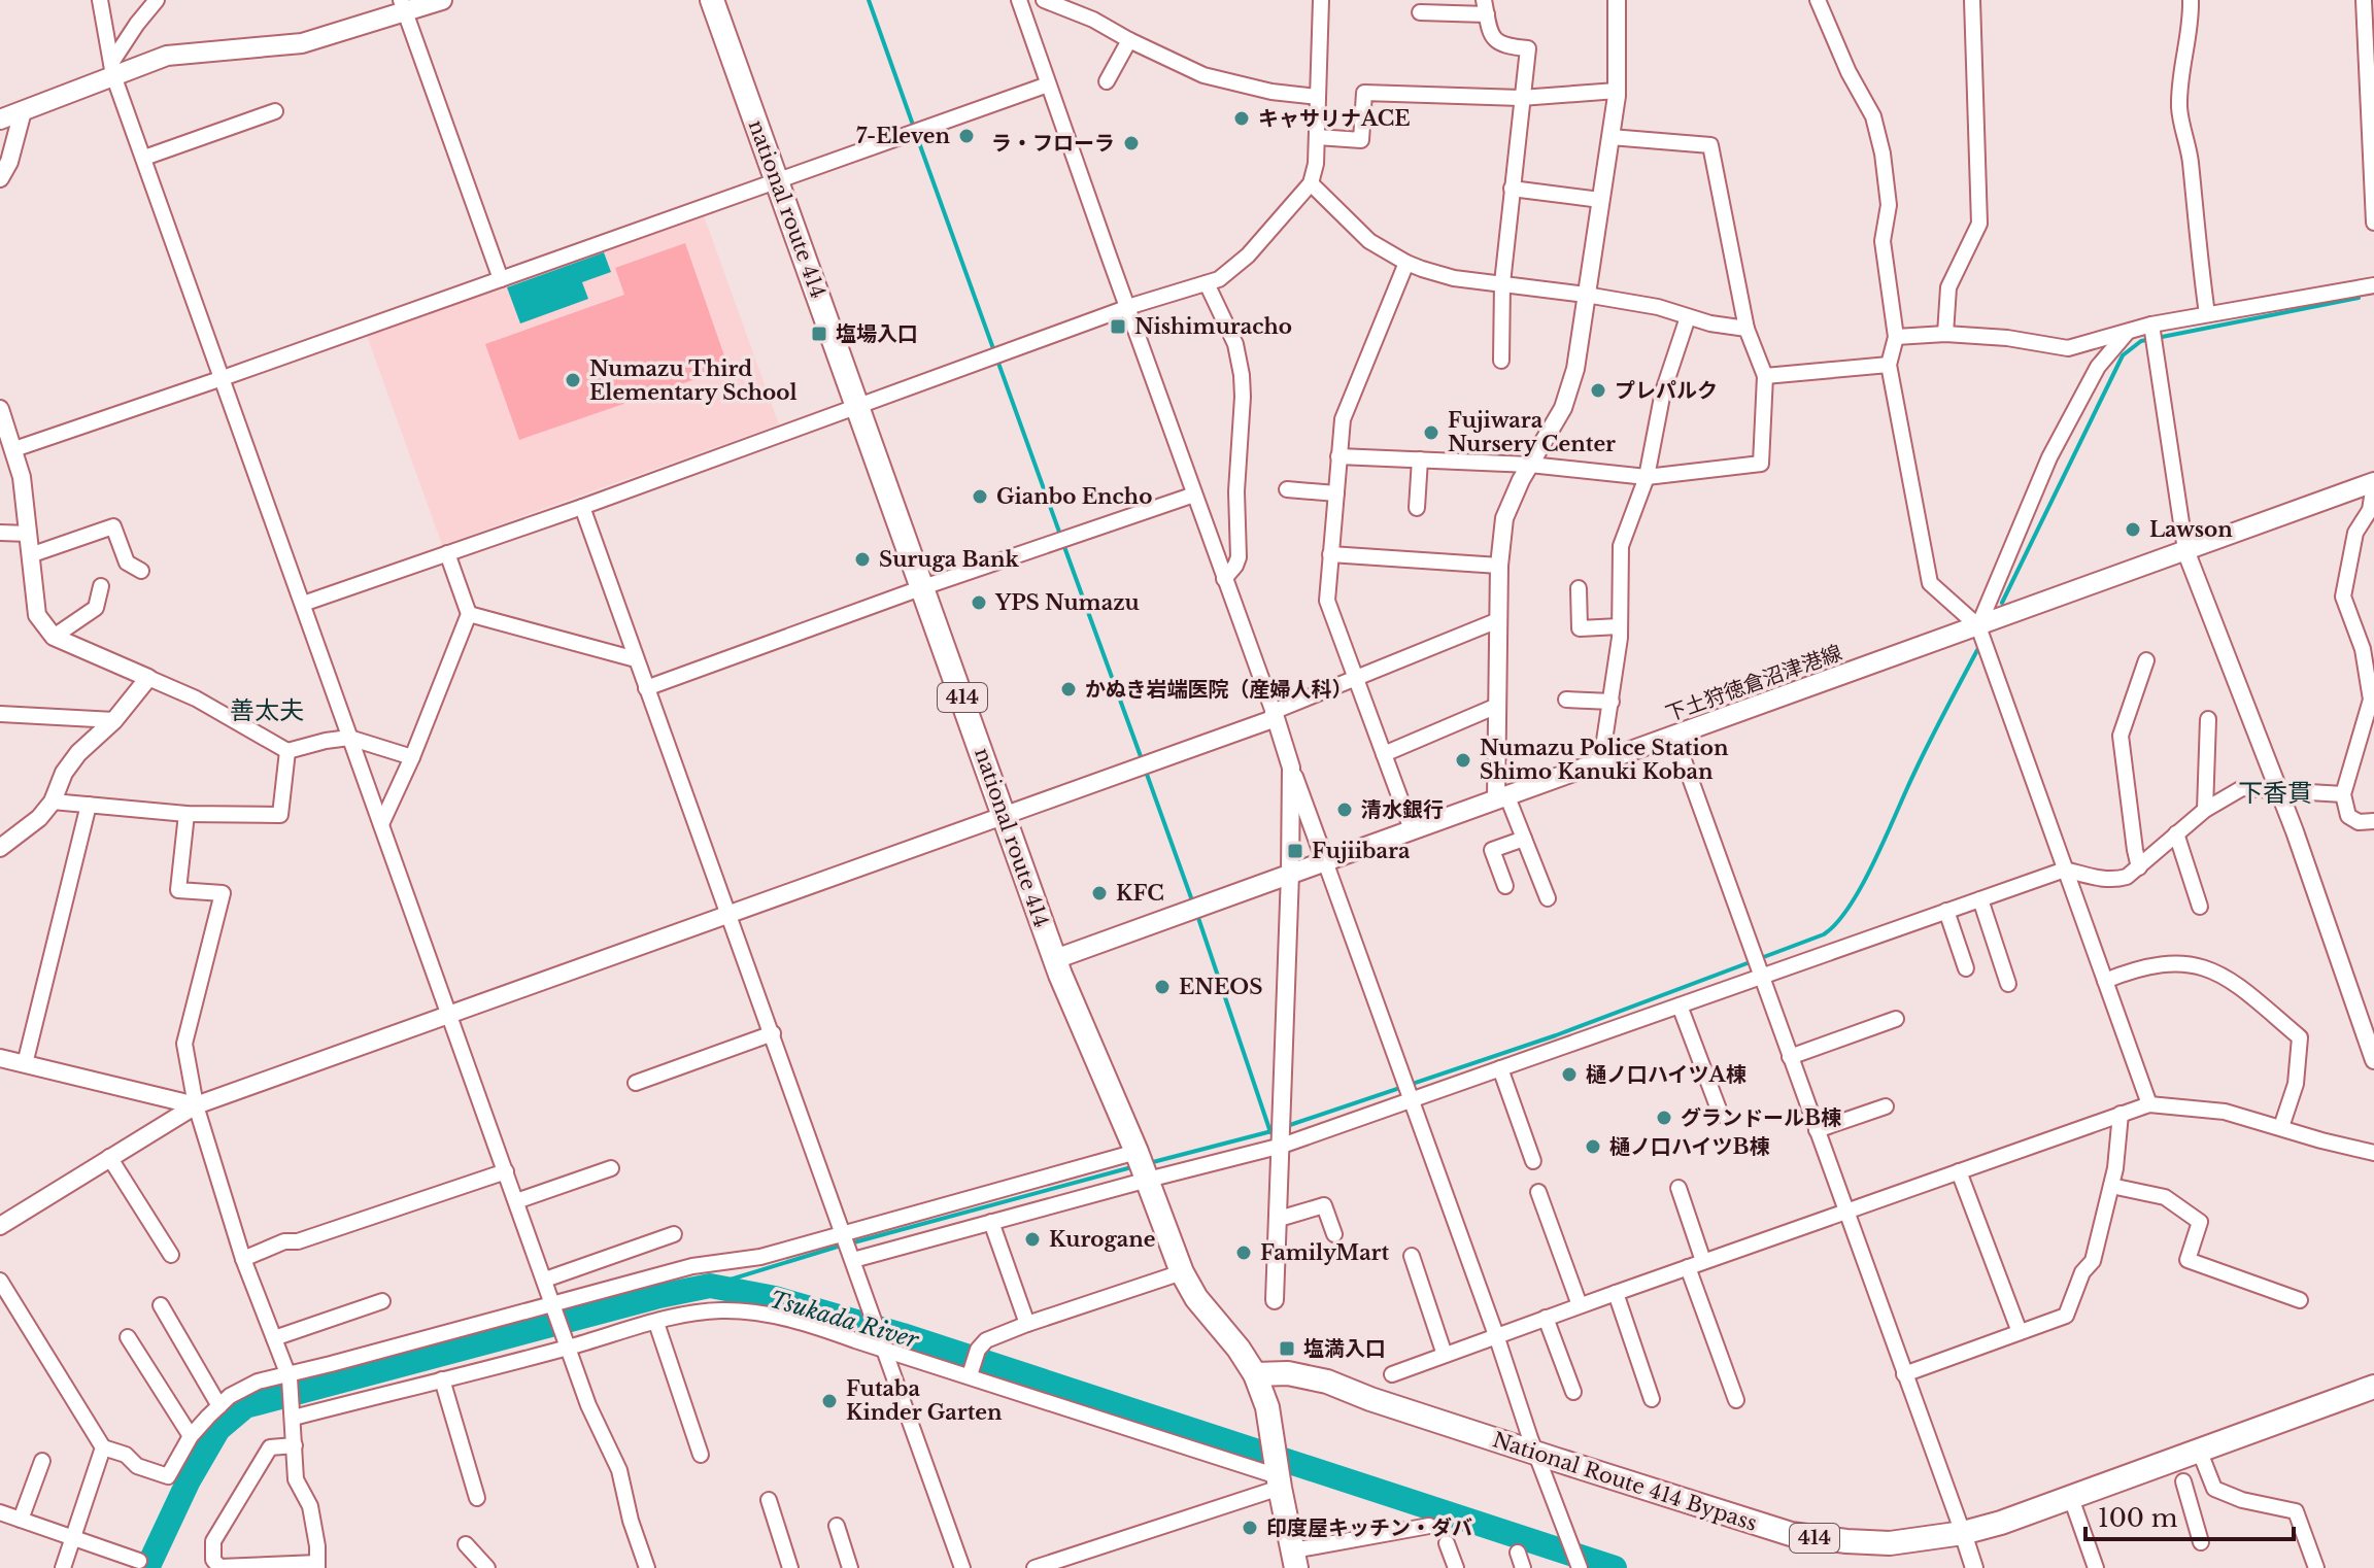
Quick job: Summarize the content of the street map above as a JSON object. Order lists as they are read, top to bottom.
{
  "streets": {
    "highway": ["national route 414", "414", "National Route 414 Bypass"],
    "main road": ["下土狩徳倉沼津港線"]
  },
  "crossings": [
    ["national route 414", "下土狩徳倉沼津港線"],
    ["national route 414", "National Route 414 Bypass"]
  ],
  "districts": ["善太夫", "下香貫"],
  "water": ["Tsukada River"],
  "places": {
    "other": [
      "キャサリナACE",
      "7-Eleven",
      "ラ・フローラ",
      "Numazu Third Elementary School",
      "プレパルク",
      "Fujiwara Nursery Center",
      "Gianbo Encho",
      "Lawson",
      "Suruga Bank",
      "YPS Numazu",
      "かぬき岩端医院（産婦人科）",
      "Numazu Police Station Shimo Kanuki Koban",
      "清水銀行",
      "KFC",
      "ENEOS",
      "樋ノ口ハイツA棟",
      "グランドールB棟",
      "樋ノ口ハイツB棟",
      "Kurogane",
      "FamilyMart",
      "Futaba Kinder Garten",
      "印度屋キッチン・ダバ"
    ],
    "transit": [
      "Nishimuracho",
      "塩場入口",
      "Fujiibara",
      "塩満入口"
    ]
  },
  "scale_bar": "100 m"
}
